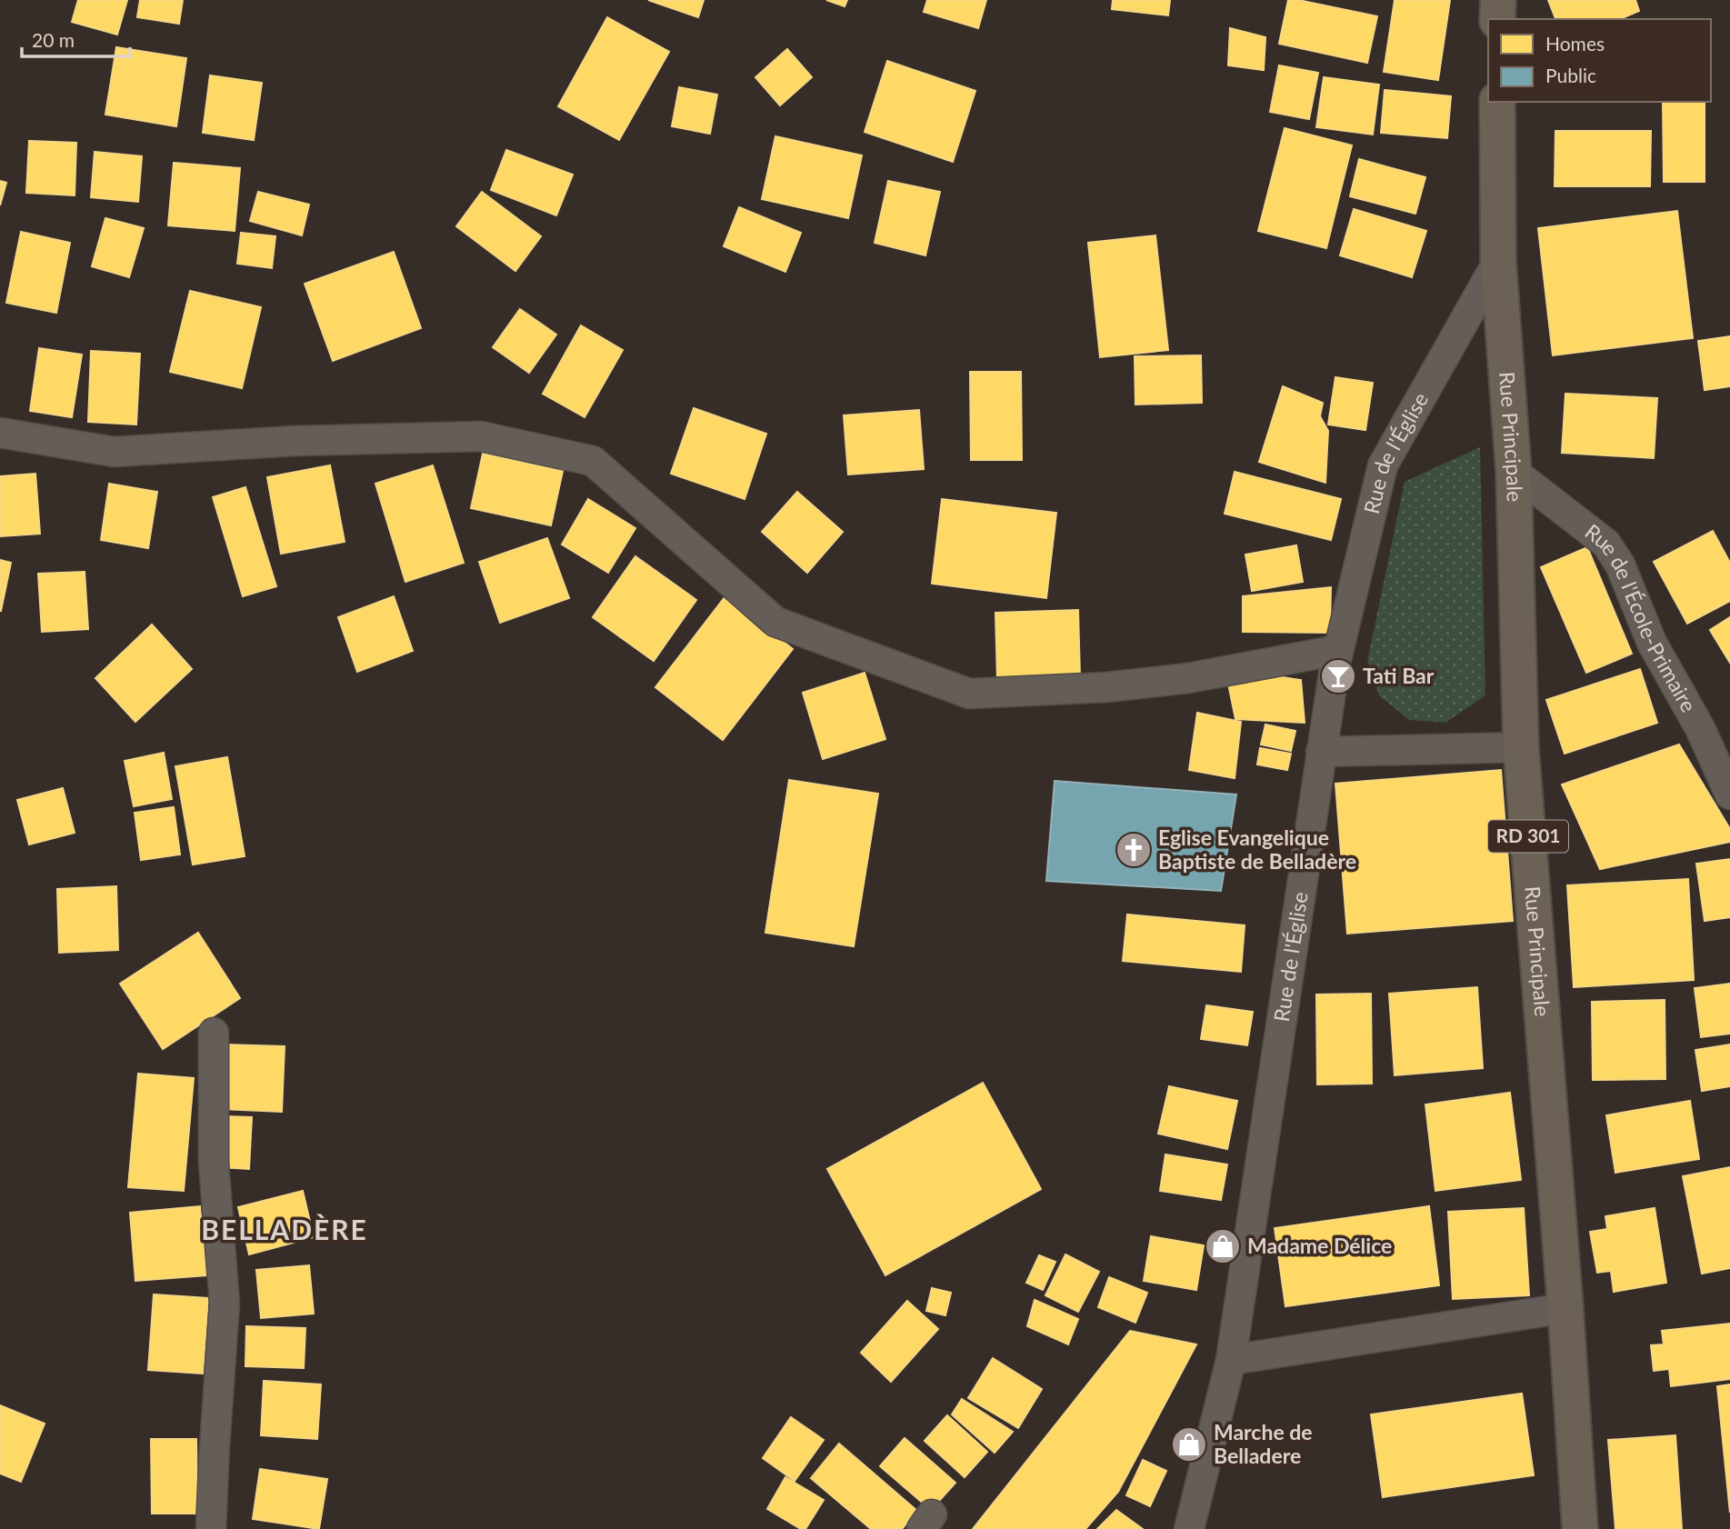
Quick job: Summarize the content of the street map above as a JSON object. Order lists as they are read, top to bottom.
{
  "streets": {
    "main road": ["Rue Principale", "RD 301"],
    "street": ["Rue de l'Église", "Rue de l'École-Primaire"]
  },
  "crossings": [
    ["Rue Principale", "Rue de l'Église"],
    ["Rue Principale", "Rue de l'École-Primaire"]
  ],
  "districts": ["BELLADÈRE"],
  "places": {
    "bar": ["Tati Bar"],
    "church": ["Eglise Evangelique Baptiste de Belladère"],
    "shop": ["Madame Délice", "Marche de Belladere"]
  },
  "legend": ["Homes", "Public"],
  "scale_bar": "20 m"
}
